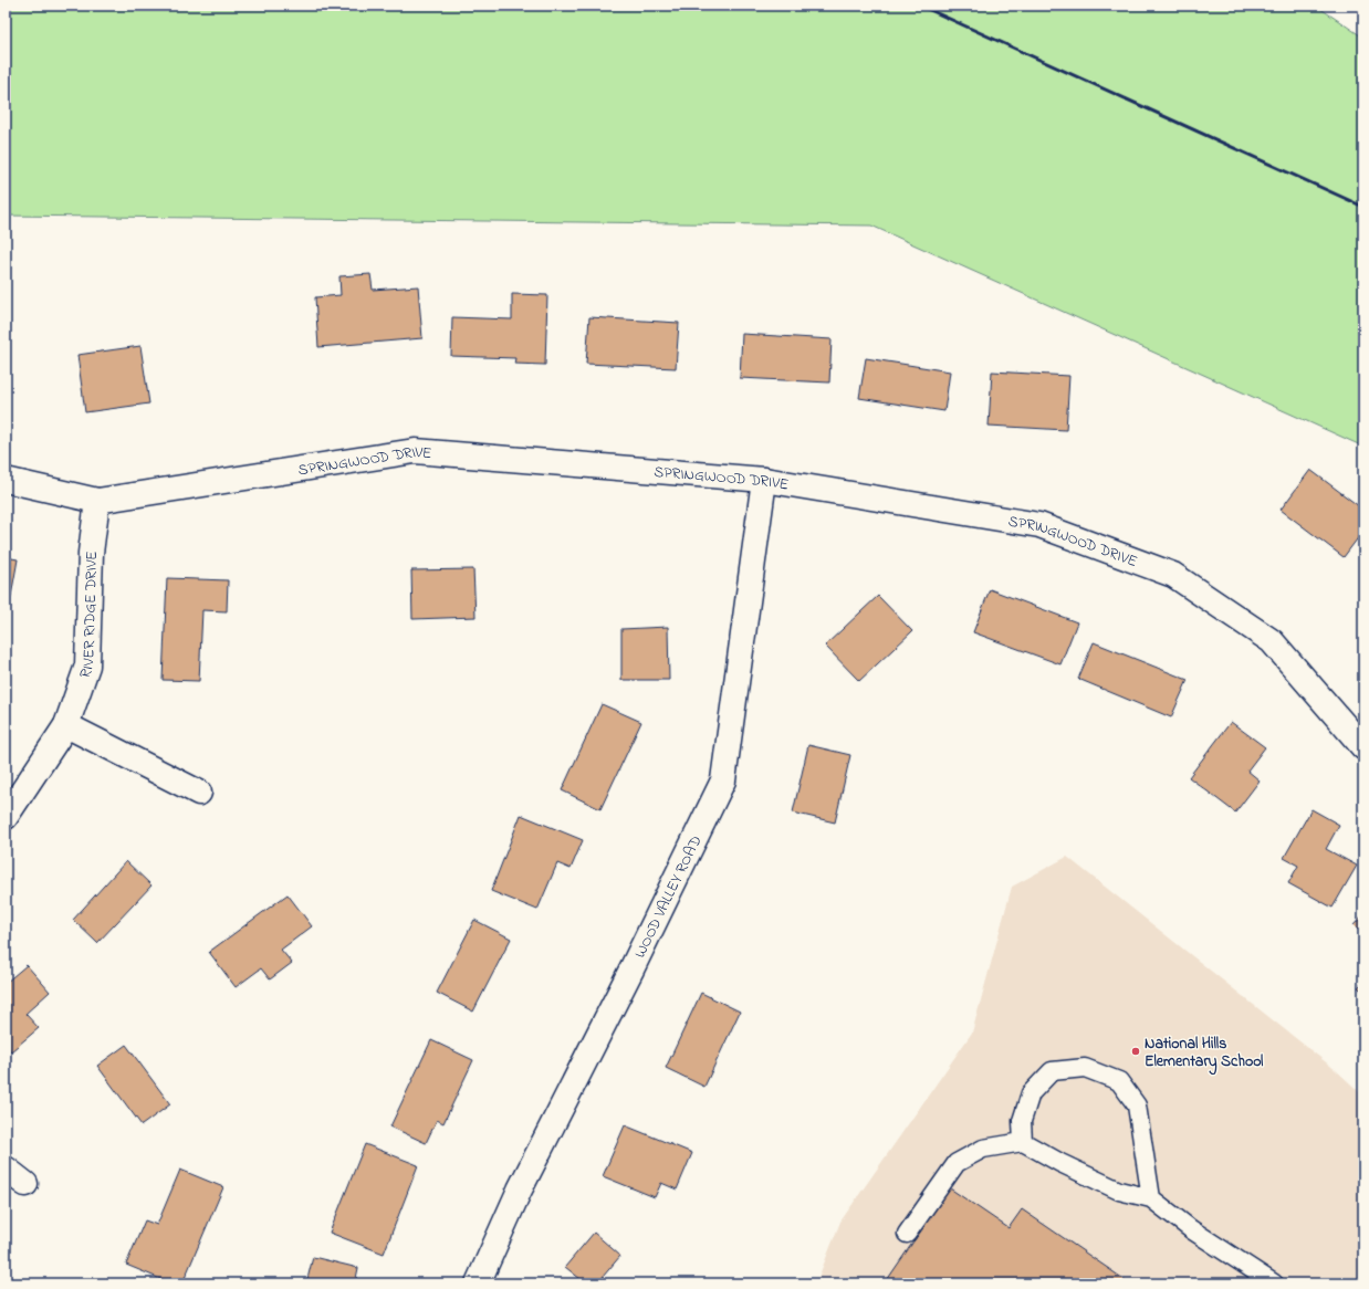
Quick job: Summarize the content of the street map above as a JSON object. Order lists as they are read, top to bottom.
{
  "streets": {
    "street": ["SPRINGWOOD DRIVE", "RIVER RIDGE DRIVE", "WOOD VALLEY ROAD"]
  },
  "crossings": [
    ["SPRINGWOOD DRIVE", "RIVER RIDGE DRIVE"],
    ["SPRINGWOOD DRIVE", "WOOD VALLEY ROAD"]
  ],
  "places": ["National Hills Elementary School"]
}
